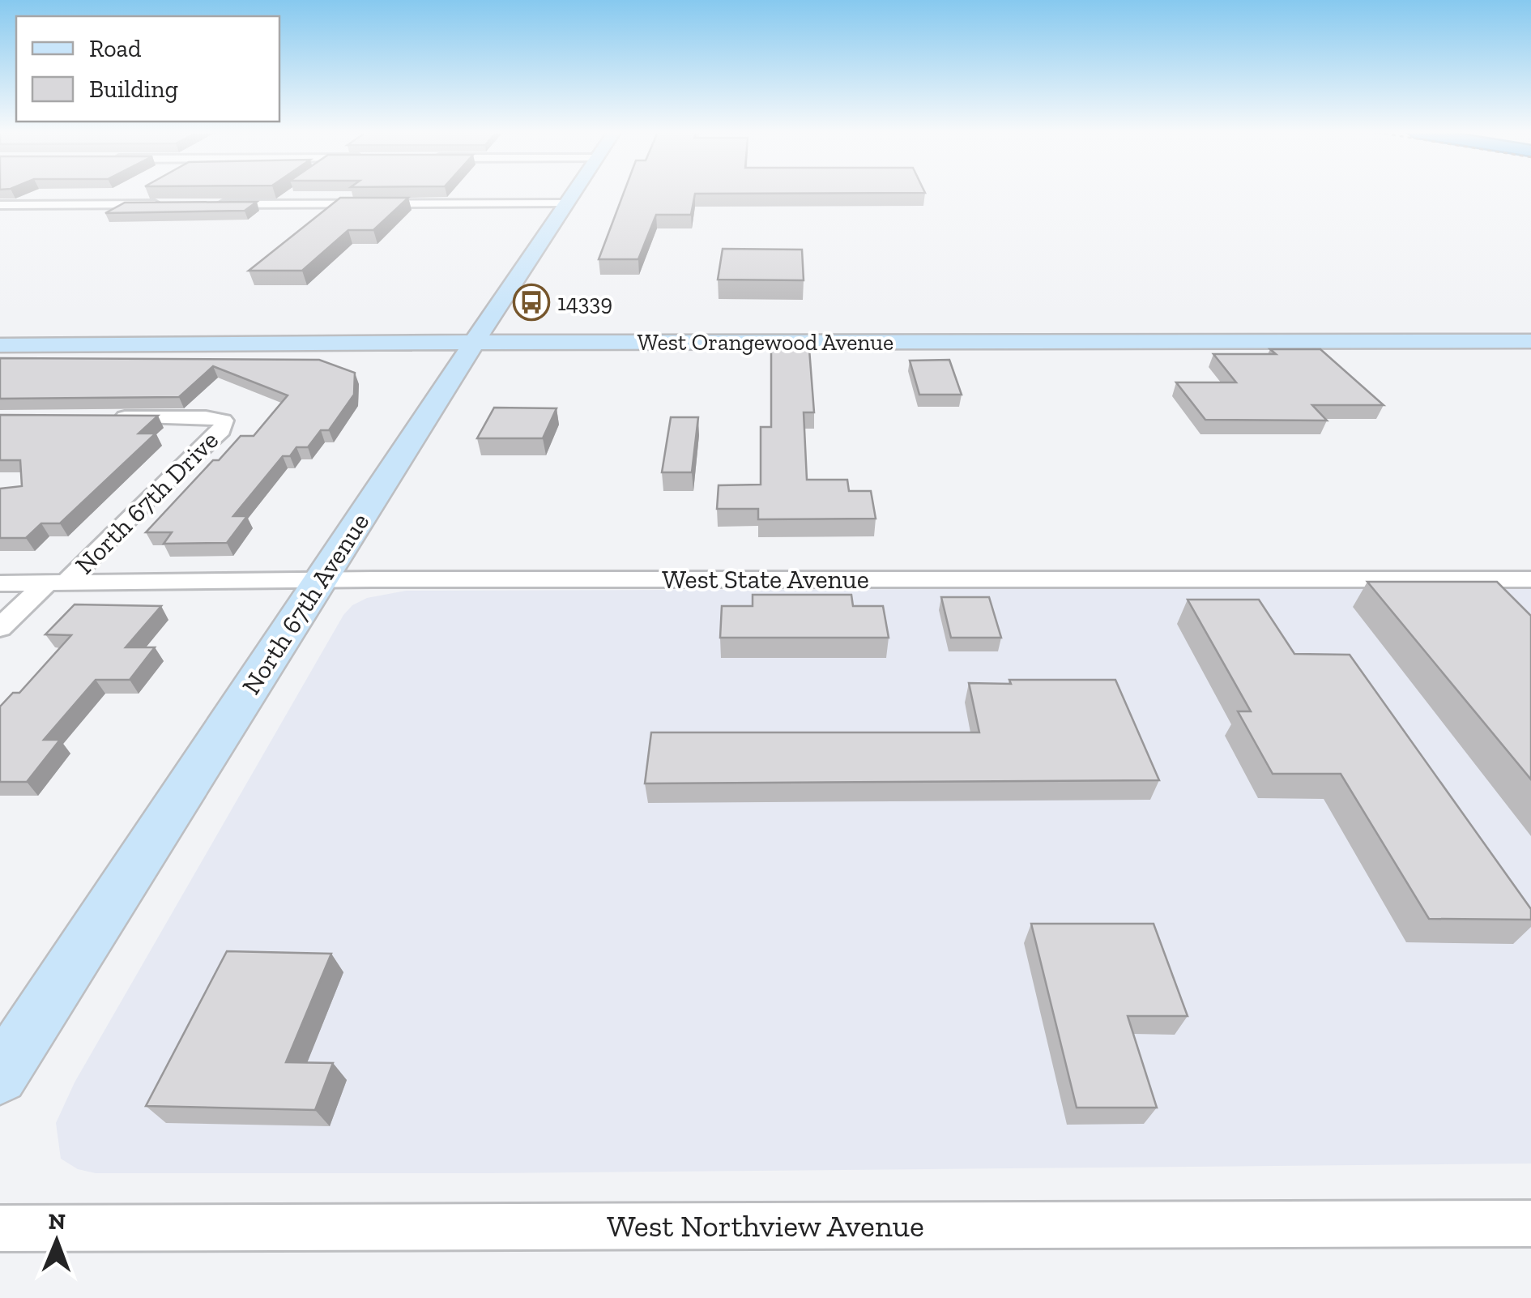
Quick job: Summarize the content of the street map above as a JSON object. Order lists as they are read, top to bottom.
{
  "streets": {
    "main road": ["West Orangewood Avenue", "North 67th Avenue"],
    "street": ["North 67th Drive", "West State Avenue", "West Northview Avenue"]
  },
  "crossings": [
    ["West Orangewood Avenue", "North 67th Avenue"],
    ["North 67th Drive", "West State Avenue"],
    ["West State Avenue", "North 67th Avenue"]
  ],
  "places": {
    "bus stop": ["14339"]
  },
  "legend": ["Road", "Building"],
  "north": "top"
}
